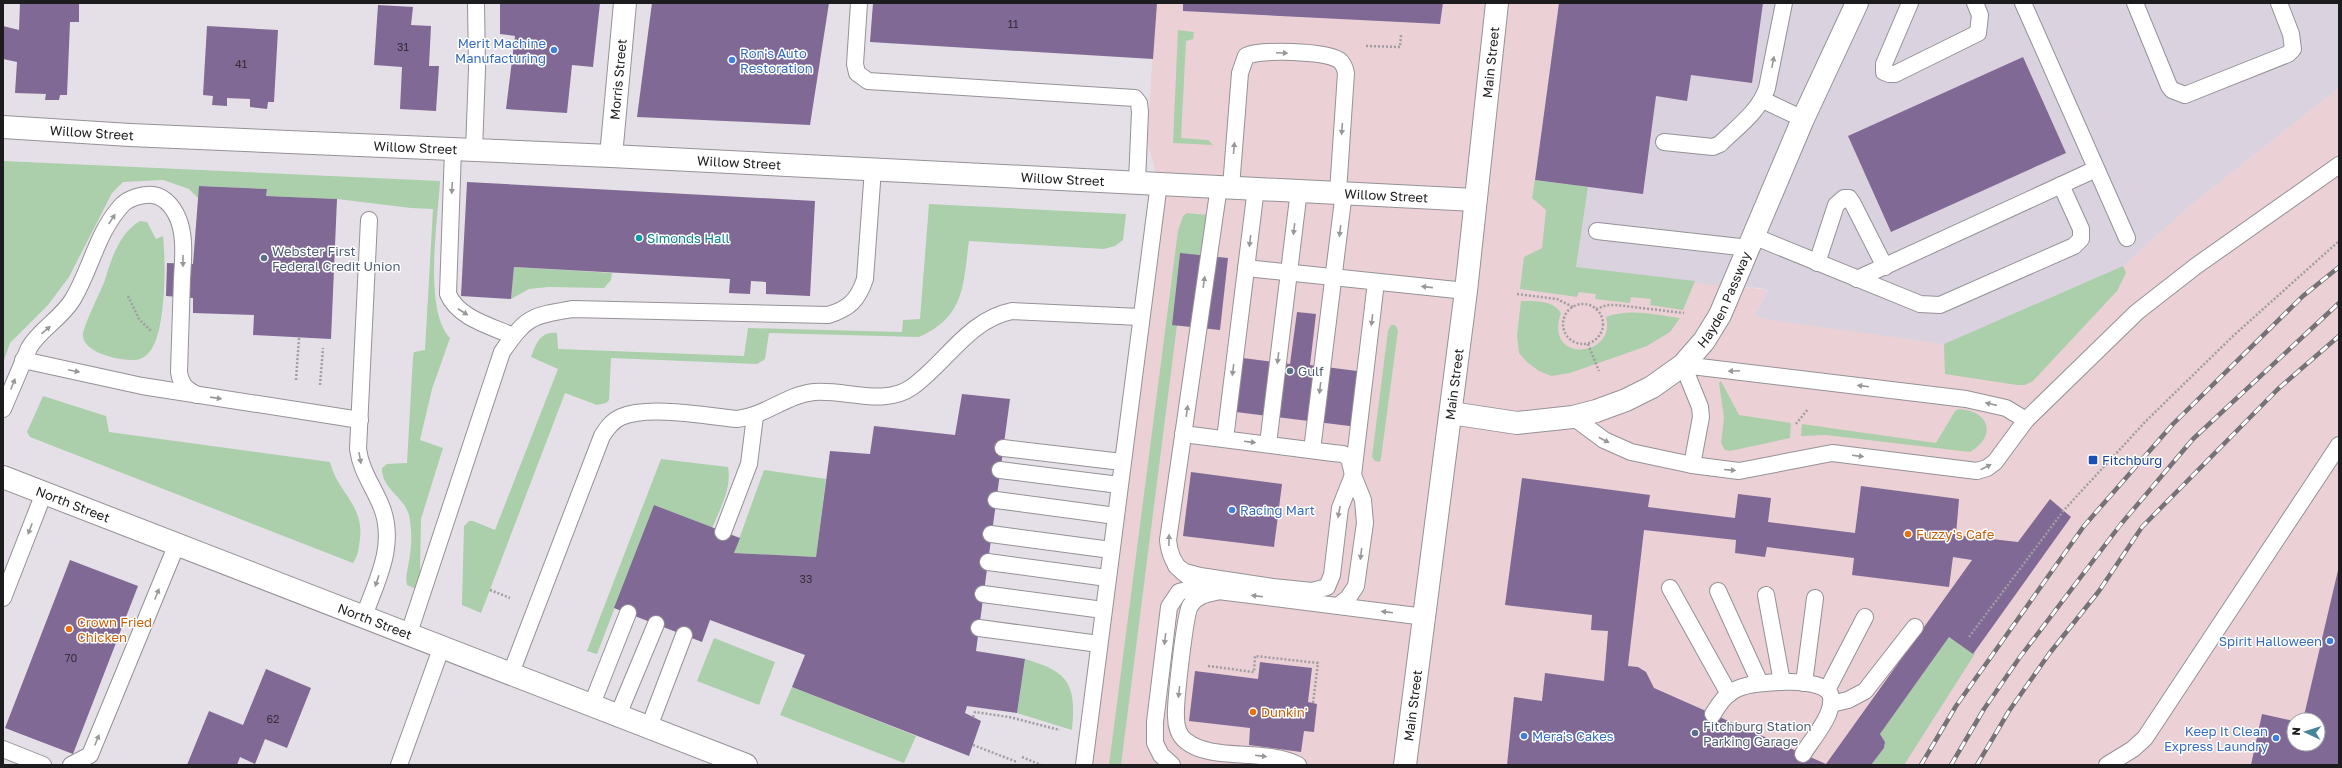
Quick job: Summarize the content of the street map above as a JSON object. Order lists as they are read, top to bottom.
{
  "streets": {
    "street": [
      "Main Street",
      "Morris Street",
      "Willow Street",
      "Hayden Passway",
      "North Street"
    ]
  },
  "crossings": [
    ["Main Street", "Willow Street"],
    ["Main Street", "Hayden Passway"],
    ["Morris Street", "Willow Street"]
  ],
  "places": {
    "other": [
      "Merit Machine Manufacturing",
      "Ron's Auto Restoration",
      "Simonds Hall",
      "Webster First Federal Credit Union",
      "Gulf",
      "Racing Mart",
      "Fuzzy's Cafe",
      "Crown Fried Chicken",
      "Spirit Halloween",
      "Dunkin'",
      "Fitchburg Station Parking Garage",
      "Mera's Cakes",
      "Keep It Clean Express Laundry"
    ],
    "transit": ["Fitchburg"]
  },
  "house_numbers": [
    "11",
    "31",
    "41",
    "33",
    "70",
    "62"
  ],
  "north": "left"
}
